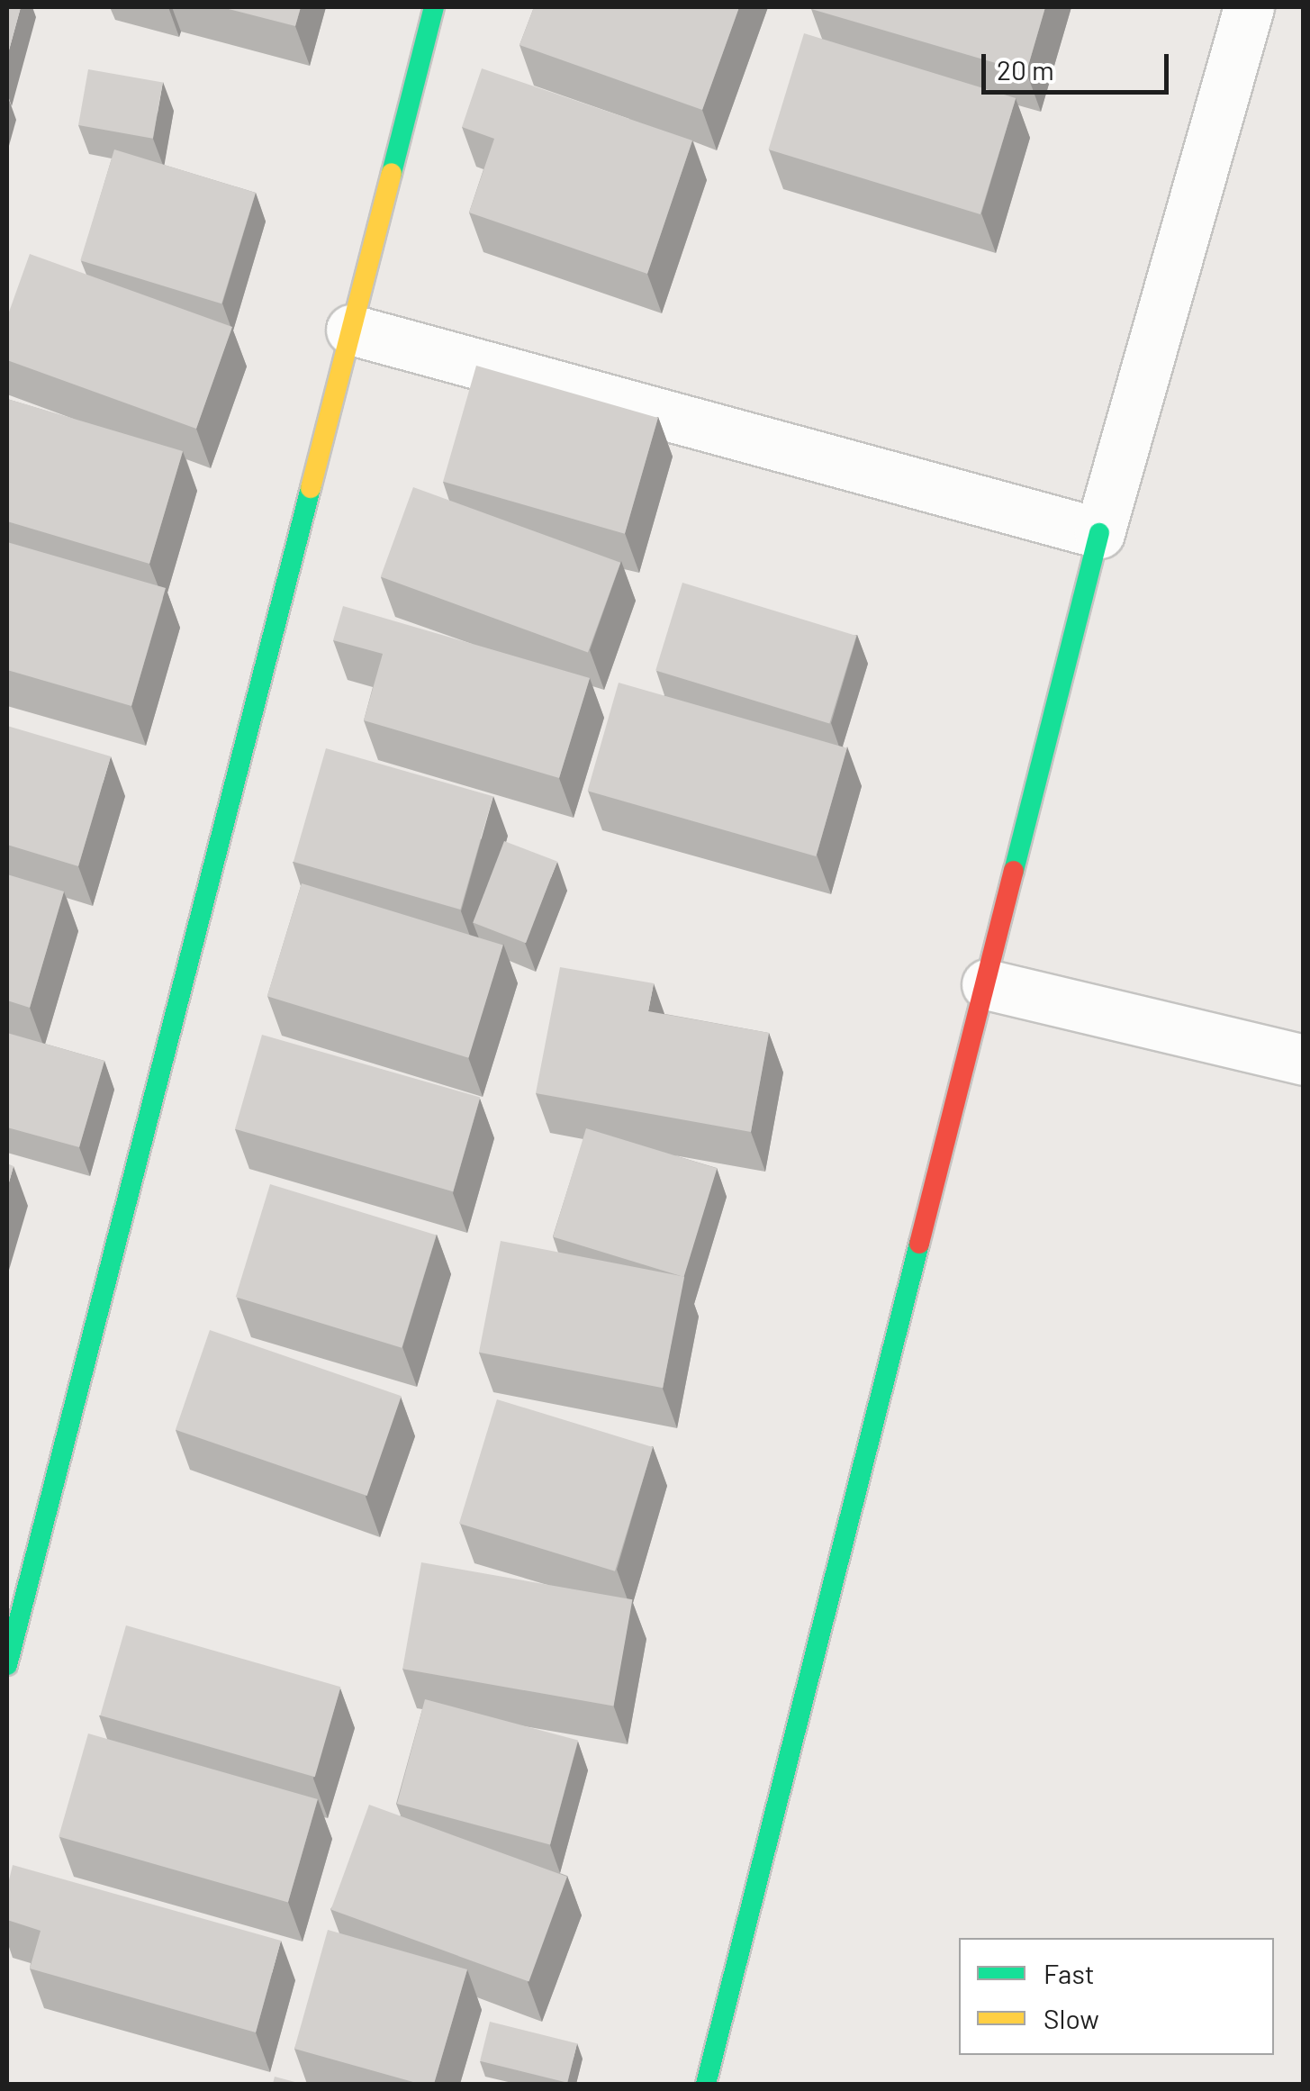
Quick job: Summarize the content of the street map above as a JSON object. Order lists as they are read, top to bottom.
{
  "legend": ["Fast", "Slow"],
  "scale_bar": "20 m"
}
